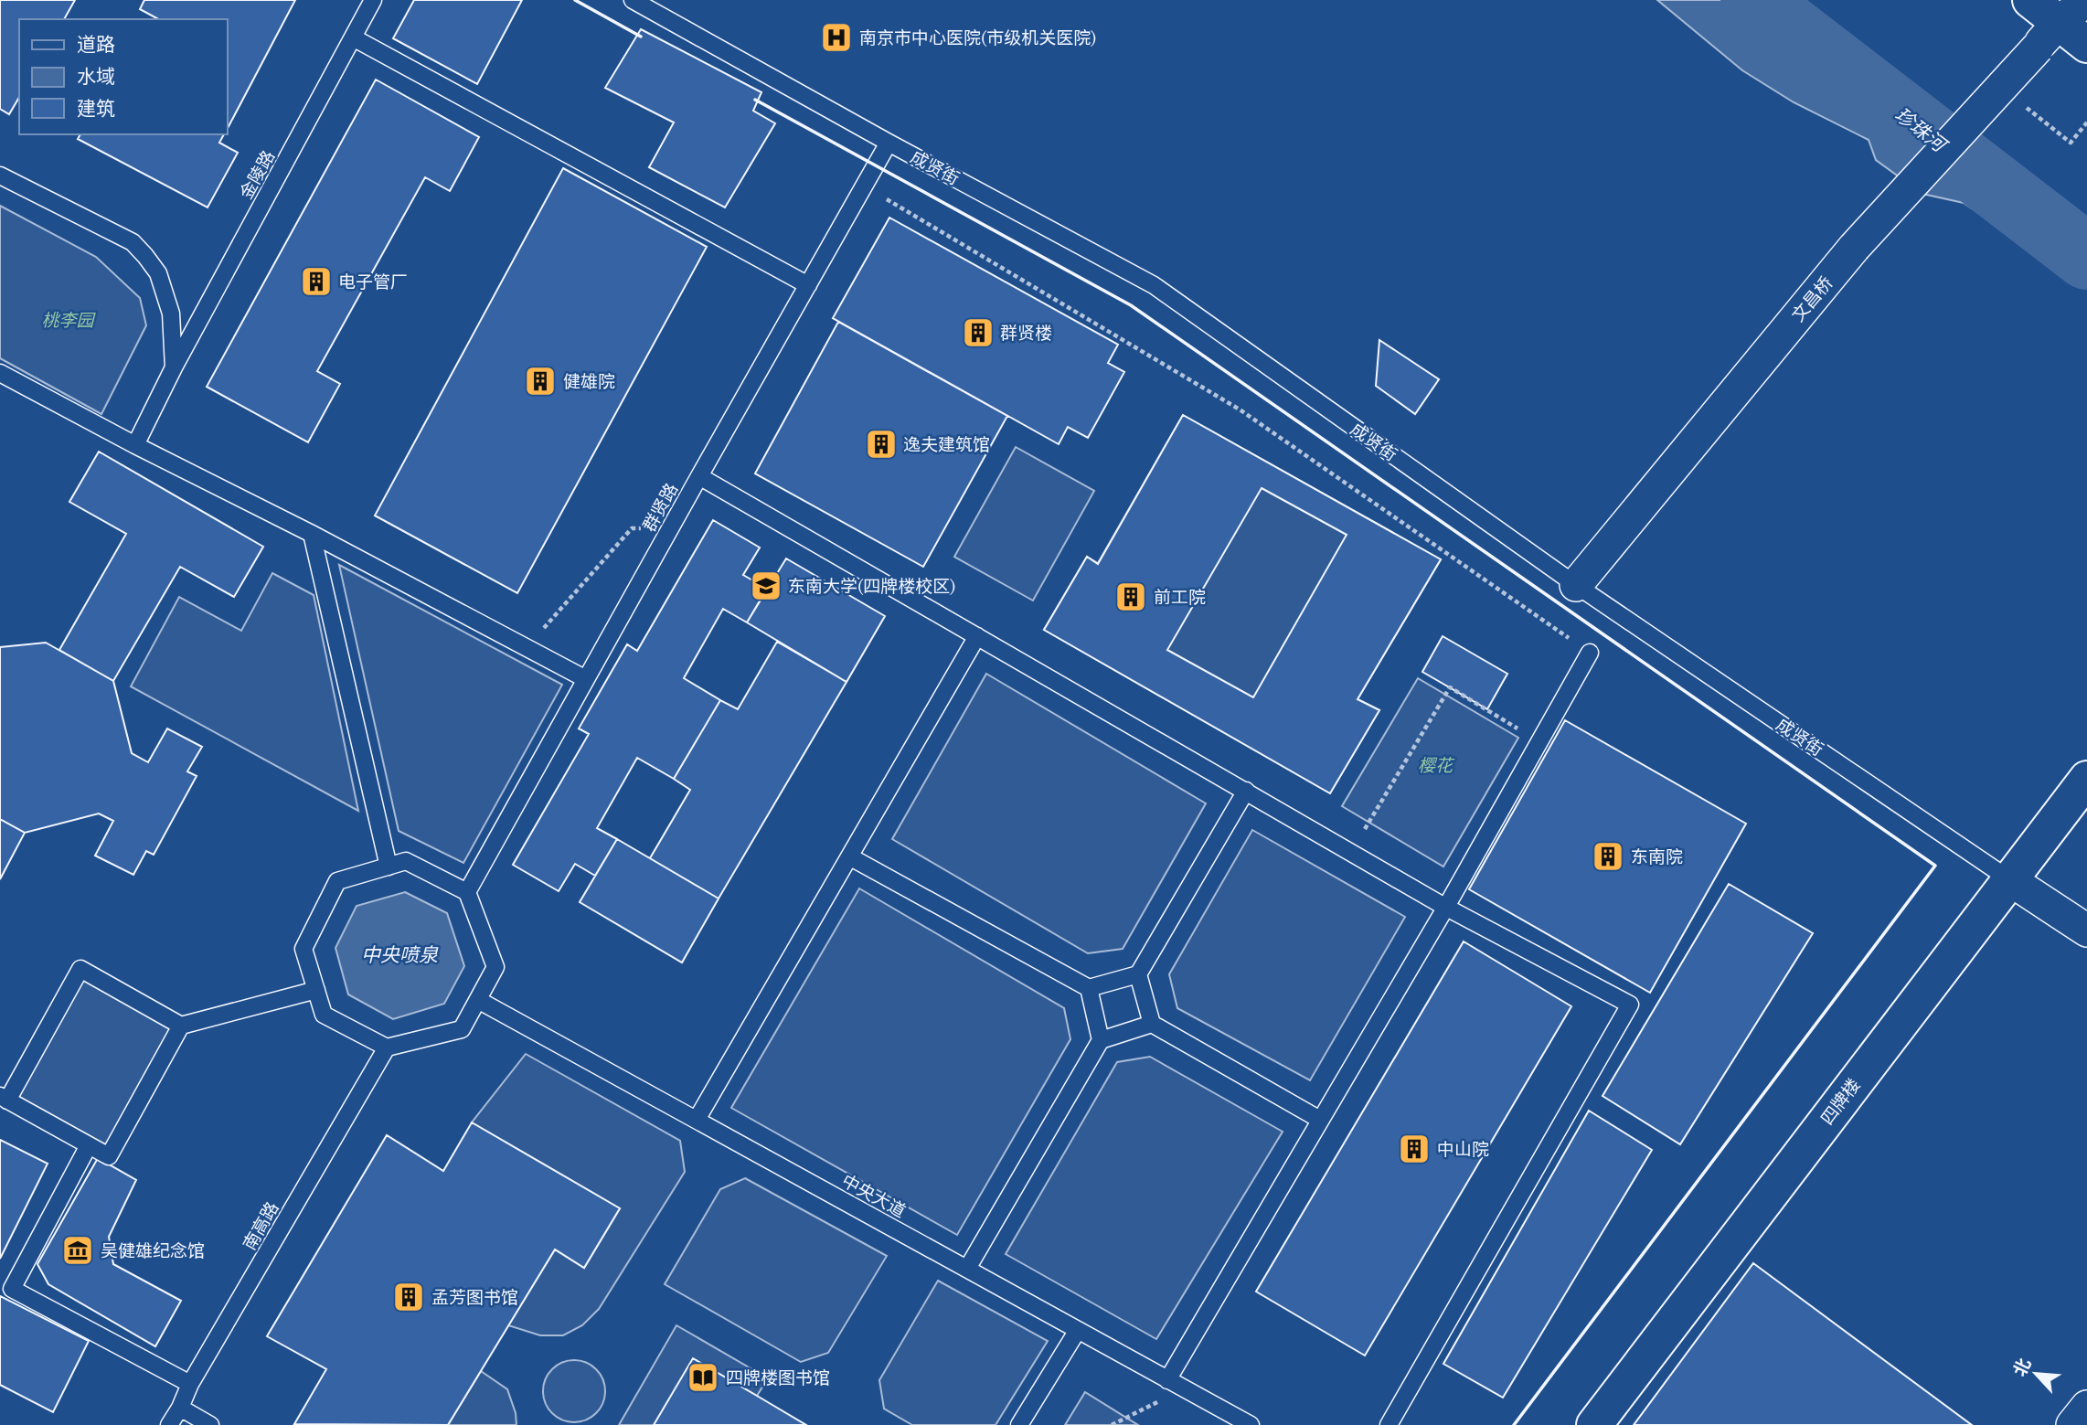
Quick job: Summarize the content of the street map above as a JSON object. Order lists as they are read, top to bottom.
{
  "streets": {
    "street": ["成贤街", "文昌桥", "四牌楼"],
    "lane": [
      "金陵路",
      "群贤路",
      "中央大道",
      "南高路"
    ]
  },
  "crossings": [
    ["成贤街", "文昌桥"],
    ["成贤街", "群贤路"],
    ["成贤街", "四牌楼"],
    ["群贤路", "中央大道"],
    ["群贤路", "南高路"],
    ["中央大道", "南高路"]
  ],
  "water": ["珍珠河", "中央喷泉"],
  "parks": ["桃李园", "樱花"],
  "places": {
    "hospital": ["南京市中心医院(市级机关医院)"],
    "building": [
      "电子管厂",
      "群贤楼",
      "健雄院",
      "逸夫建筑馆",
      "前工院",
      "东南院",
      "中山院",
      "孟芳图书馆"
    ],
    "school or university": ["东南大学(四牌楼校区)"],
    "museum": ["吴健雄纪念馆"],
    "library": ["四牌楼图书馆"]
  },
  "legend": ["道路", "水域", "建筑"],
  "north": "top left"
}
